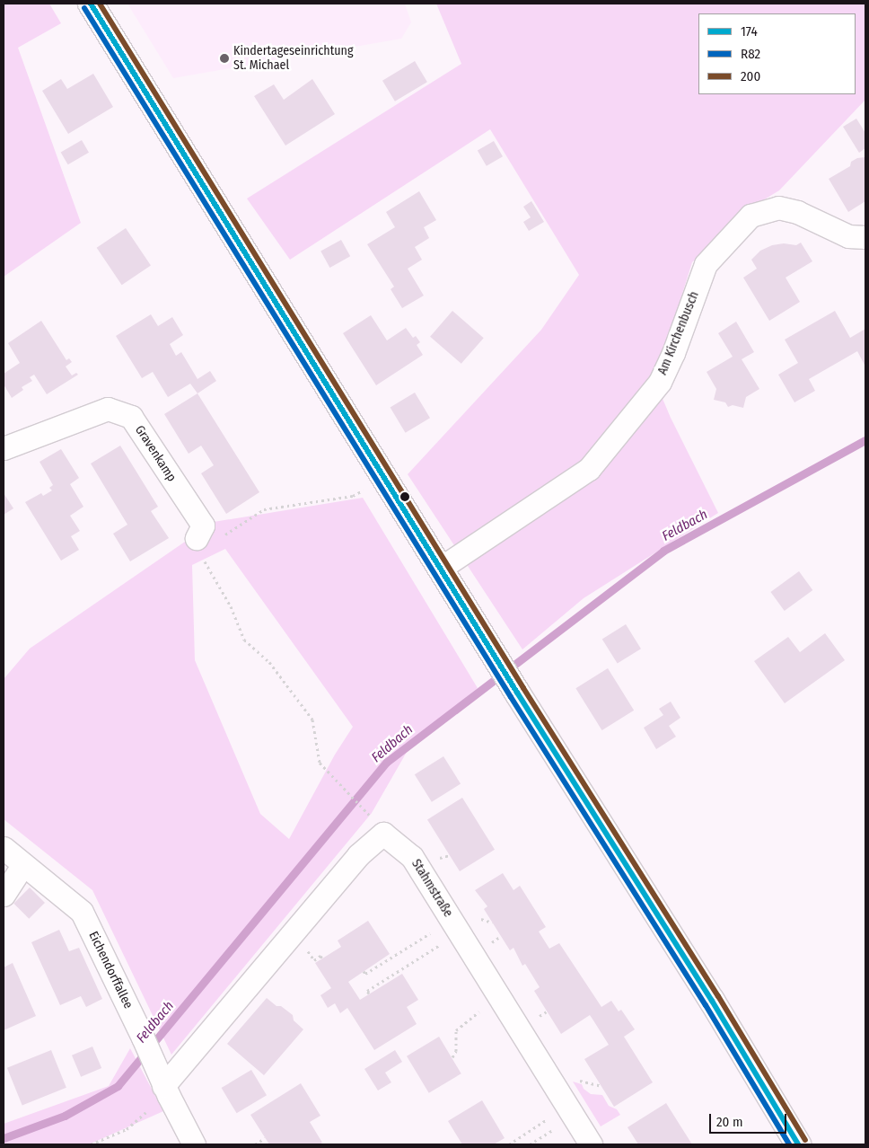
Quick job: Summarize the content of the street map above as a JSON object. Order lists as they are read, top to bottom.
{
  "streets": {
    "street": [
      "Am Kirchenbusch",
      "Gravenkamp",
      "Stahmstraße",
      "Eichendorffallee"
    ]
  },
  "crossings": [
    ["Stahmstraße", "Eichendorffallee"]
  ],
  "water": ["Feldbach"],
  "places": ["Kindertageseinrichtung St. Michael"],
  "lines": ["transit line 174", "transit line 200", "transit line R82"],
  "legend": ["174", "R82", "200"],
  "scale_bar": "20 m"
}
